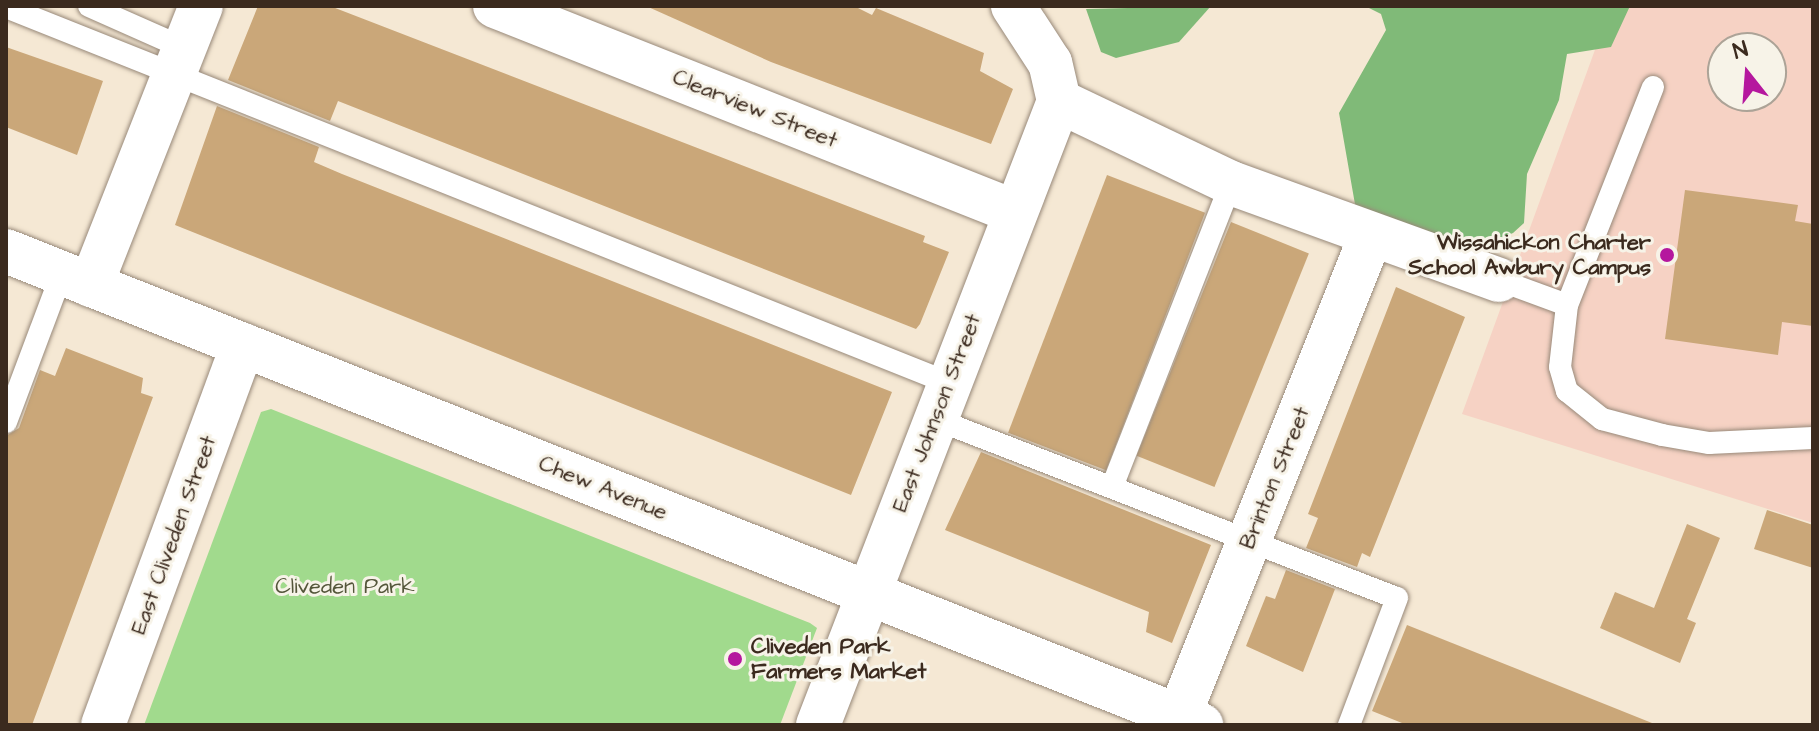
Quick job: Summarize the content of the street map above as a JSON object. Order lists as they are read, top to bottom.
{
  "streets": {
    "street": [
      "Clearview Street",
      "East Johnson Street",
      "Brinton Street",
      "Chew Avenue",
      "East Cliveden Street"
    ]
  },
  "crossings": [
    ["Clearview Street", "East Johnson Street"],
    ["East Johnson Street", "Chew Avenue"],
    ["Brinton Street", "Chew Avenue"],
    ["Chew Avenue", "East Cliveden Street"]
  ],
  "parks": ["Cliveden Park"],
  "places": ["Wissahickon Charter School Awbury Campus", "Cliveden Park Farmers Market"],
  "north": "top"
}
